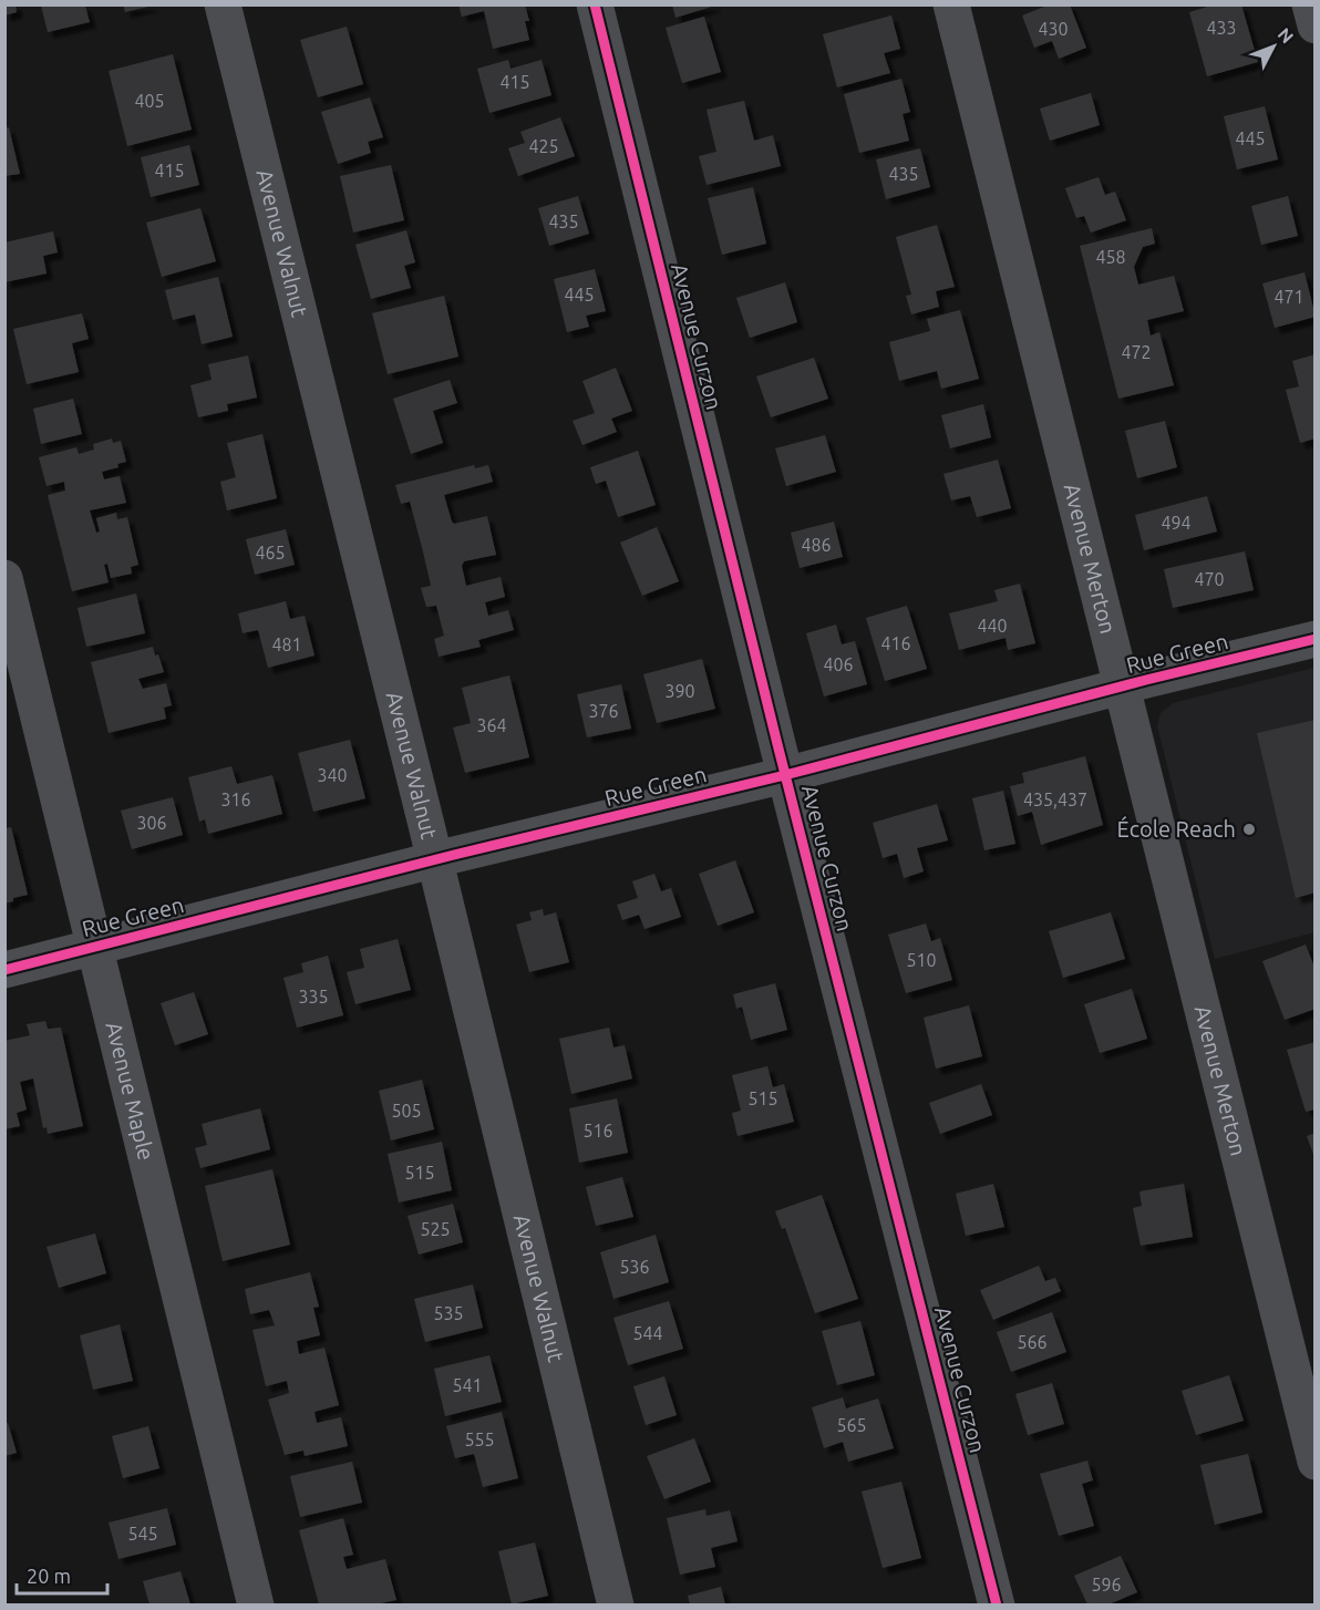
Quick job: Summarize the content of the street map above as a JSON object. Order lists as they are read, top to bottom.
{
  "streets": {
    "street": [
      "Avenue Walnut",
      "Avenue Curzon",
      "Avenue Merton",
      "Rue Green",
      "Avenue Maple"
    ]
  },
  "crossings": [
    ["Avenue Walnut", "Rue Green"],
    ["Avenue Curzon", "Rue Green"],
    ["Avenue Merton", "Rue Green"],
    ["Rue Green", "Avenue Maple"]
  ],
  "places": ["École Reach"],
  "house_numbers": [
    "433",
    "430",
    "415",
    "405",
    "445",
    "425",
    "415",
    "435",
    "435",
    "458",
    "445",
    "471",
    "472",
    "494",
    "486",
    "465",
    "470",
    "440",
    "416",
    "481",
    "406",
    "390",
    "376",
    "364",
    "340",
    "316",
    "435,437",
    "306",
    "510",
    "335",
    "515",
    "505",
    "516",
    "515",
    "525",
    "536",
    "535",
    "544",
    "566",
    "541",
    "565",
    "555",
    "545",
    "596"
  ],
  "scale_bar": "20 m",
  "north": "top right"
}
